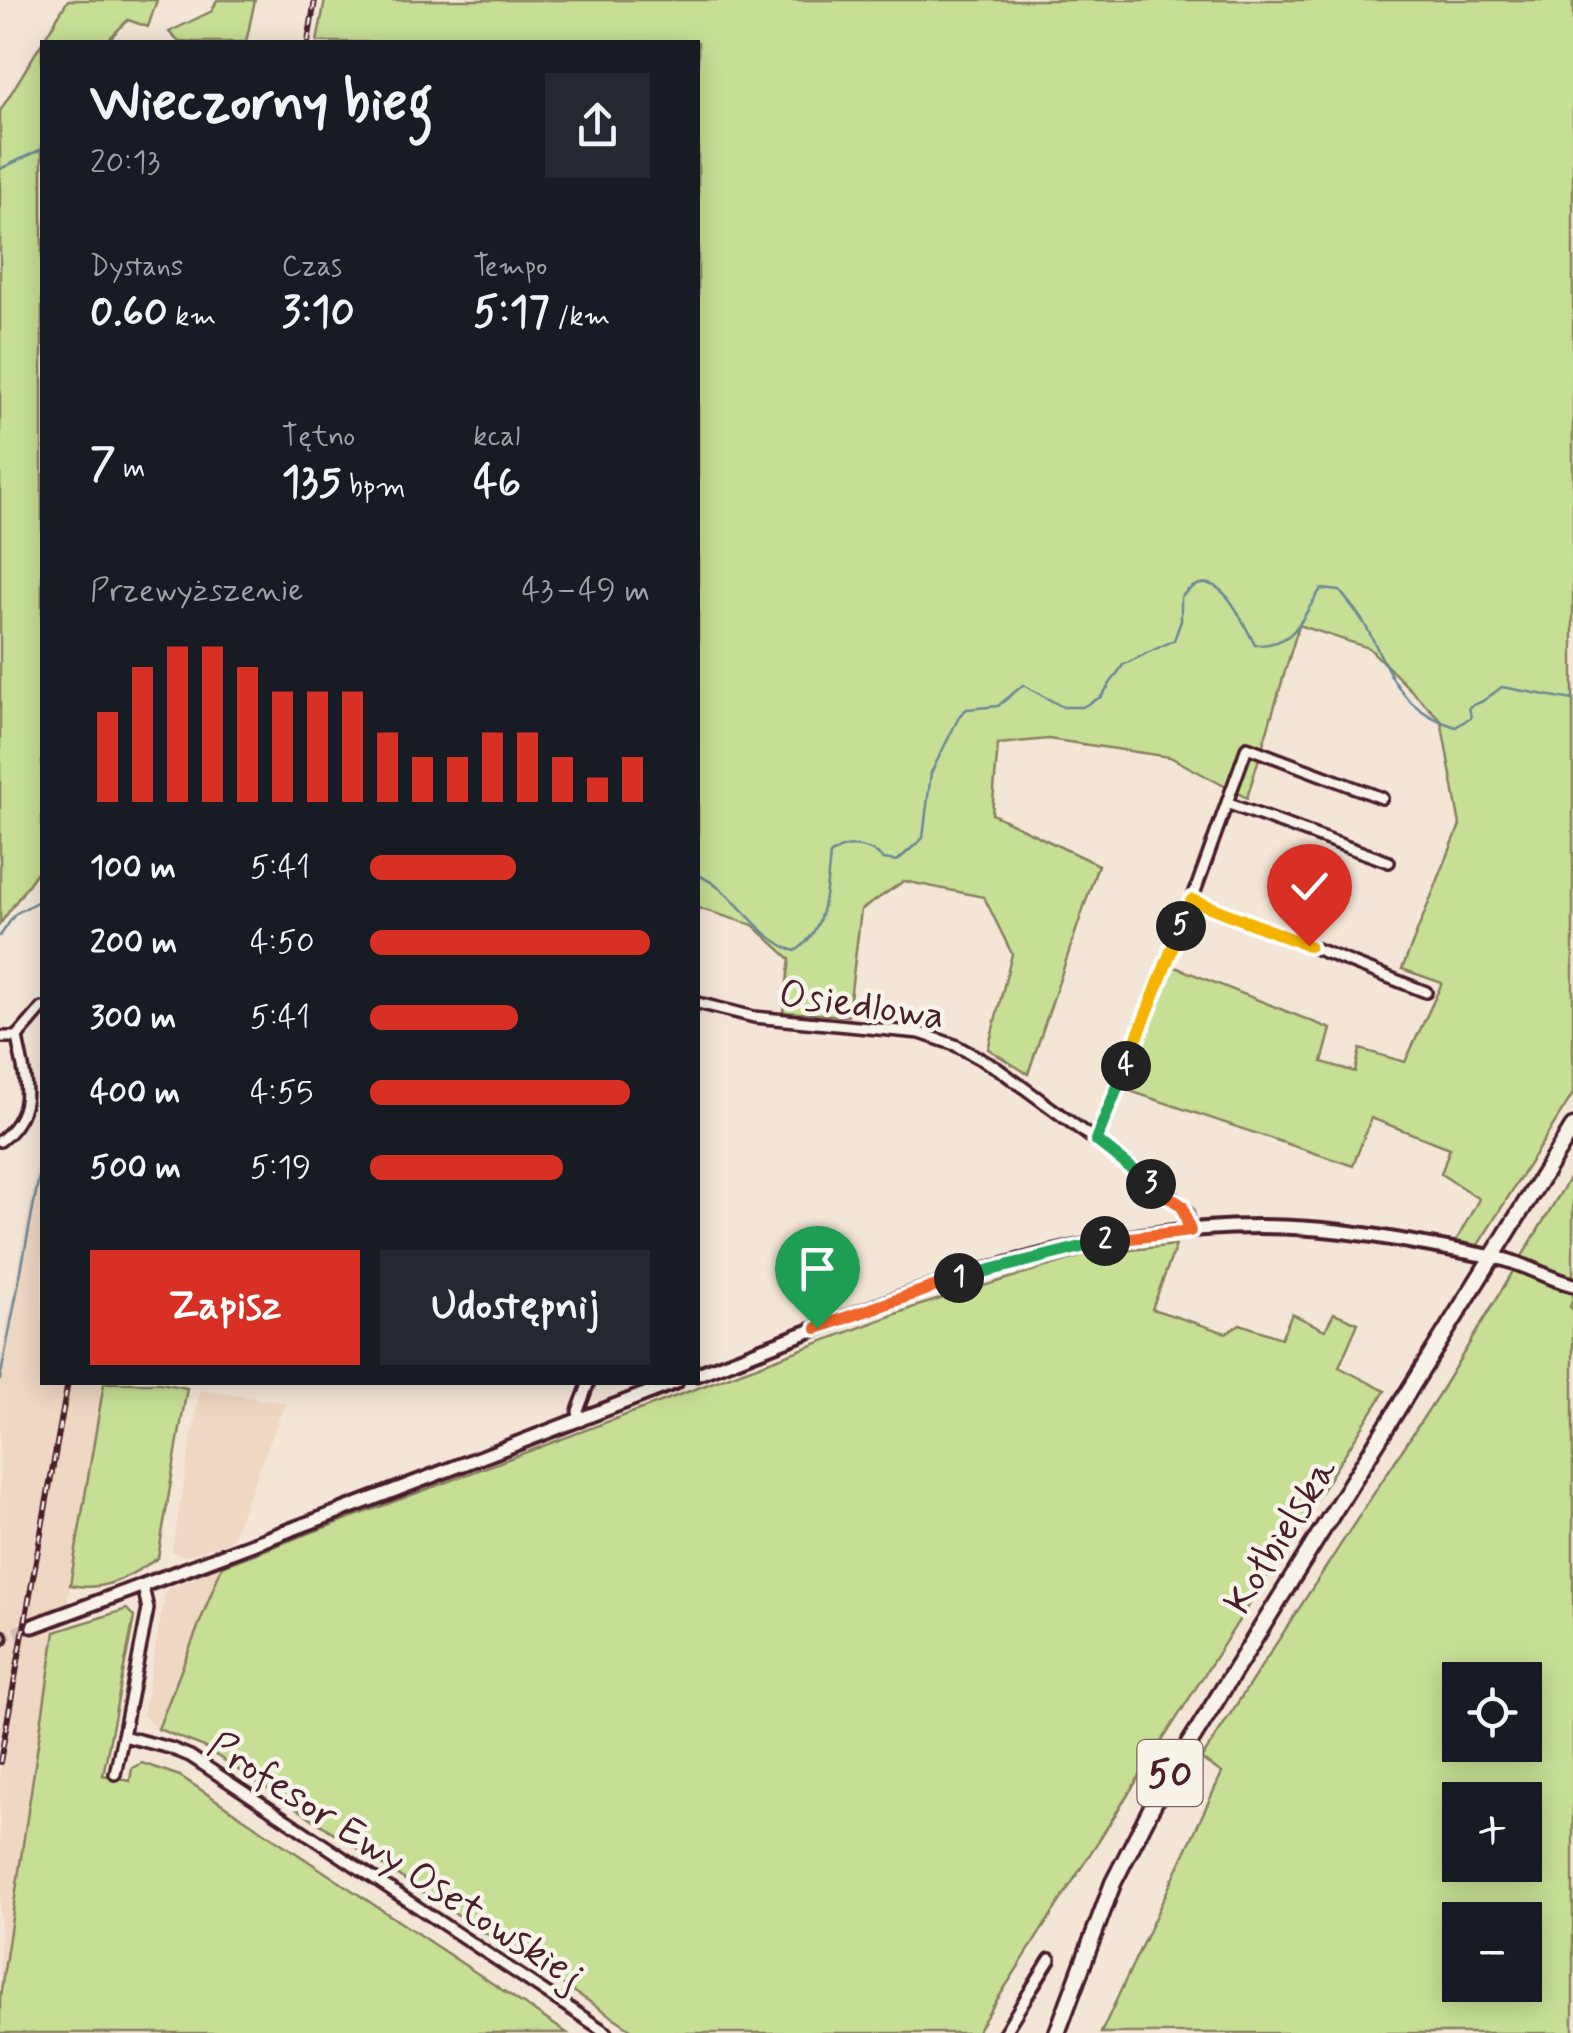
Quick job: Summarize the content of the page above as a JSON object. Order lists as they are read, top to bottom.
{
  "streets": {
    "main road": ["Kołbielska", "50"],
    "street": ["Osiedlowa", "Profesor Ewy Osetowskiej"]
  },
  "page": {
    "heading": ["Wieczorny bieg", "20:13"],
    "stats": [
      ["Dystans", "0.60 km"],
      ["Czas", "3:10"],
      ["Tempo", "5:17 /km"],
      ["7 m"],
      ["Tętno", "135 bpm"],
      ["kcal", "46"]
    ],
    "chart": ["Przewyższenie", "43–49 m"],
    "list": [
      {
        "name": "100 m",
        "note": "5:41"
      },
      {
        "name": "200 m",
        "note": "4:50"
      },
      {
        "name": "300 m",
        "note": "5:41"
      },
      {
        "name": "400 m",
        "note": "4:55"
      },
      {
        "name": "500 m",
        "note": "5:19"
      }
    ],
    "pins": [
      "5",
      "4",
      "3",
      "2",
      "1"
    ],
    "buttons": ["Zapisz", "Udostępnij"],
    "map_buttons": ["+", "−"]
  }
}
